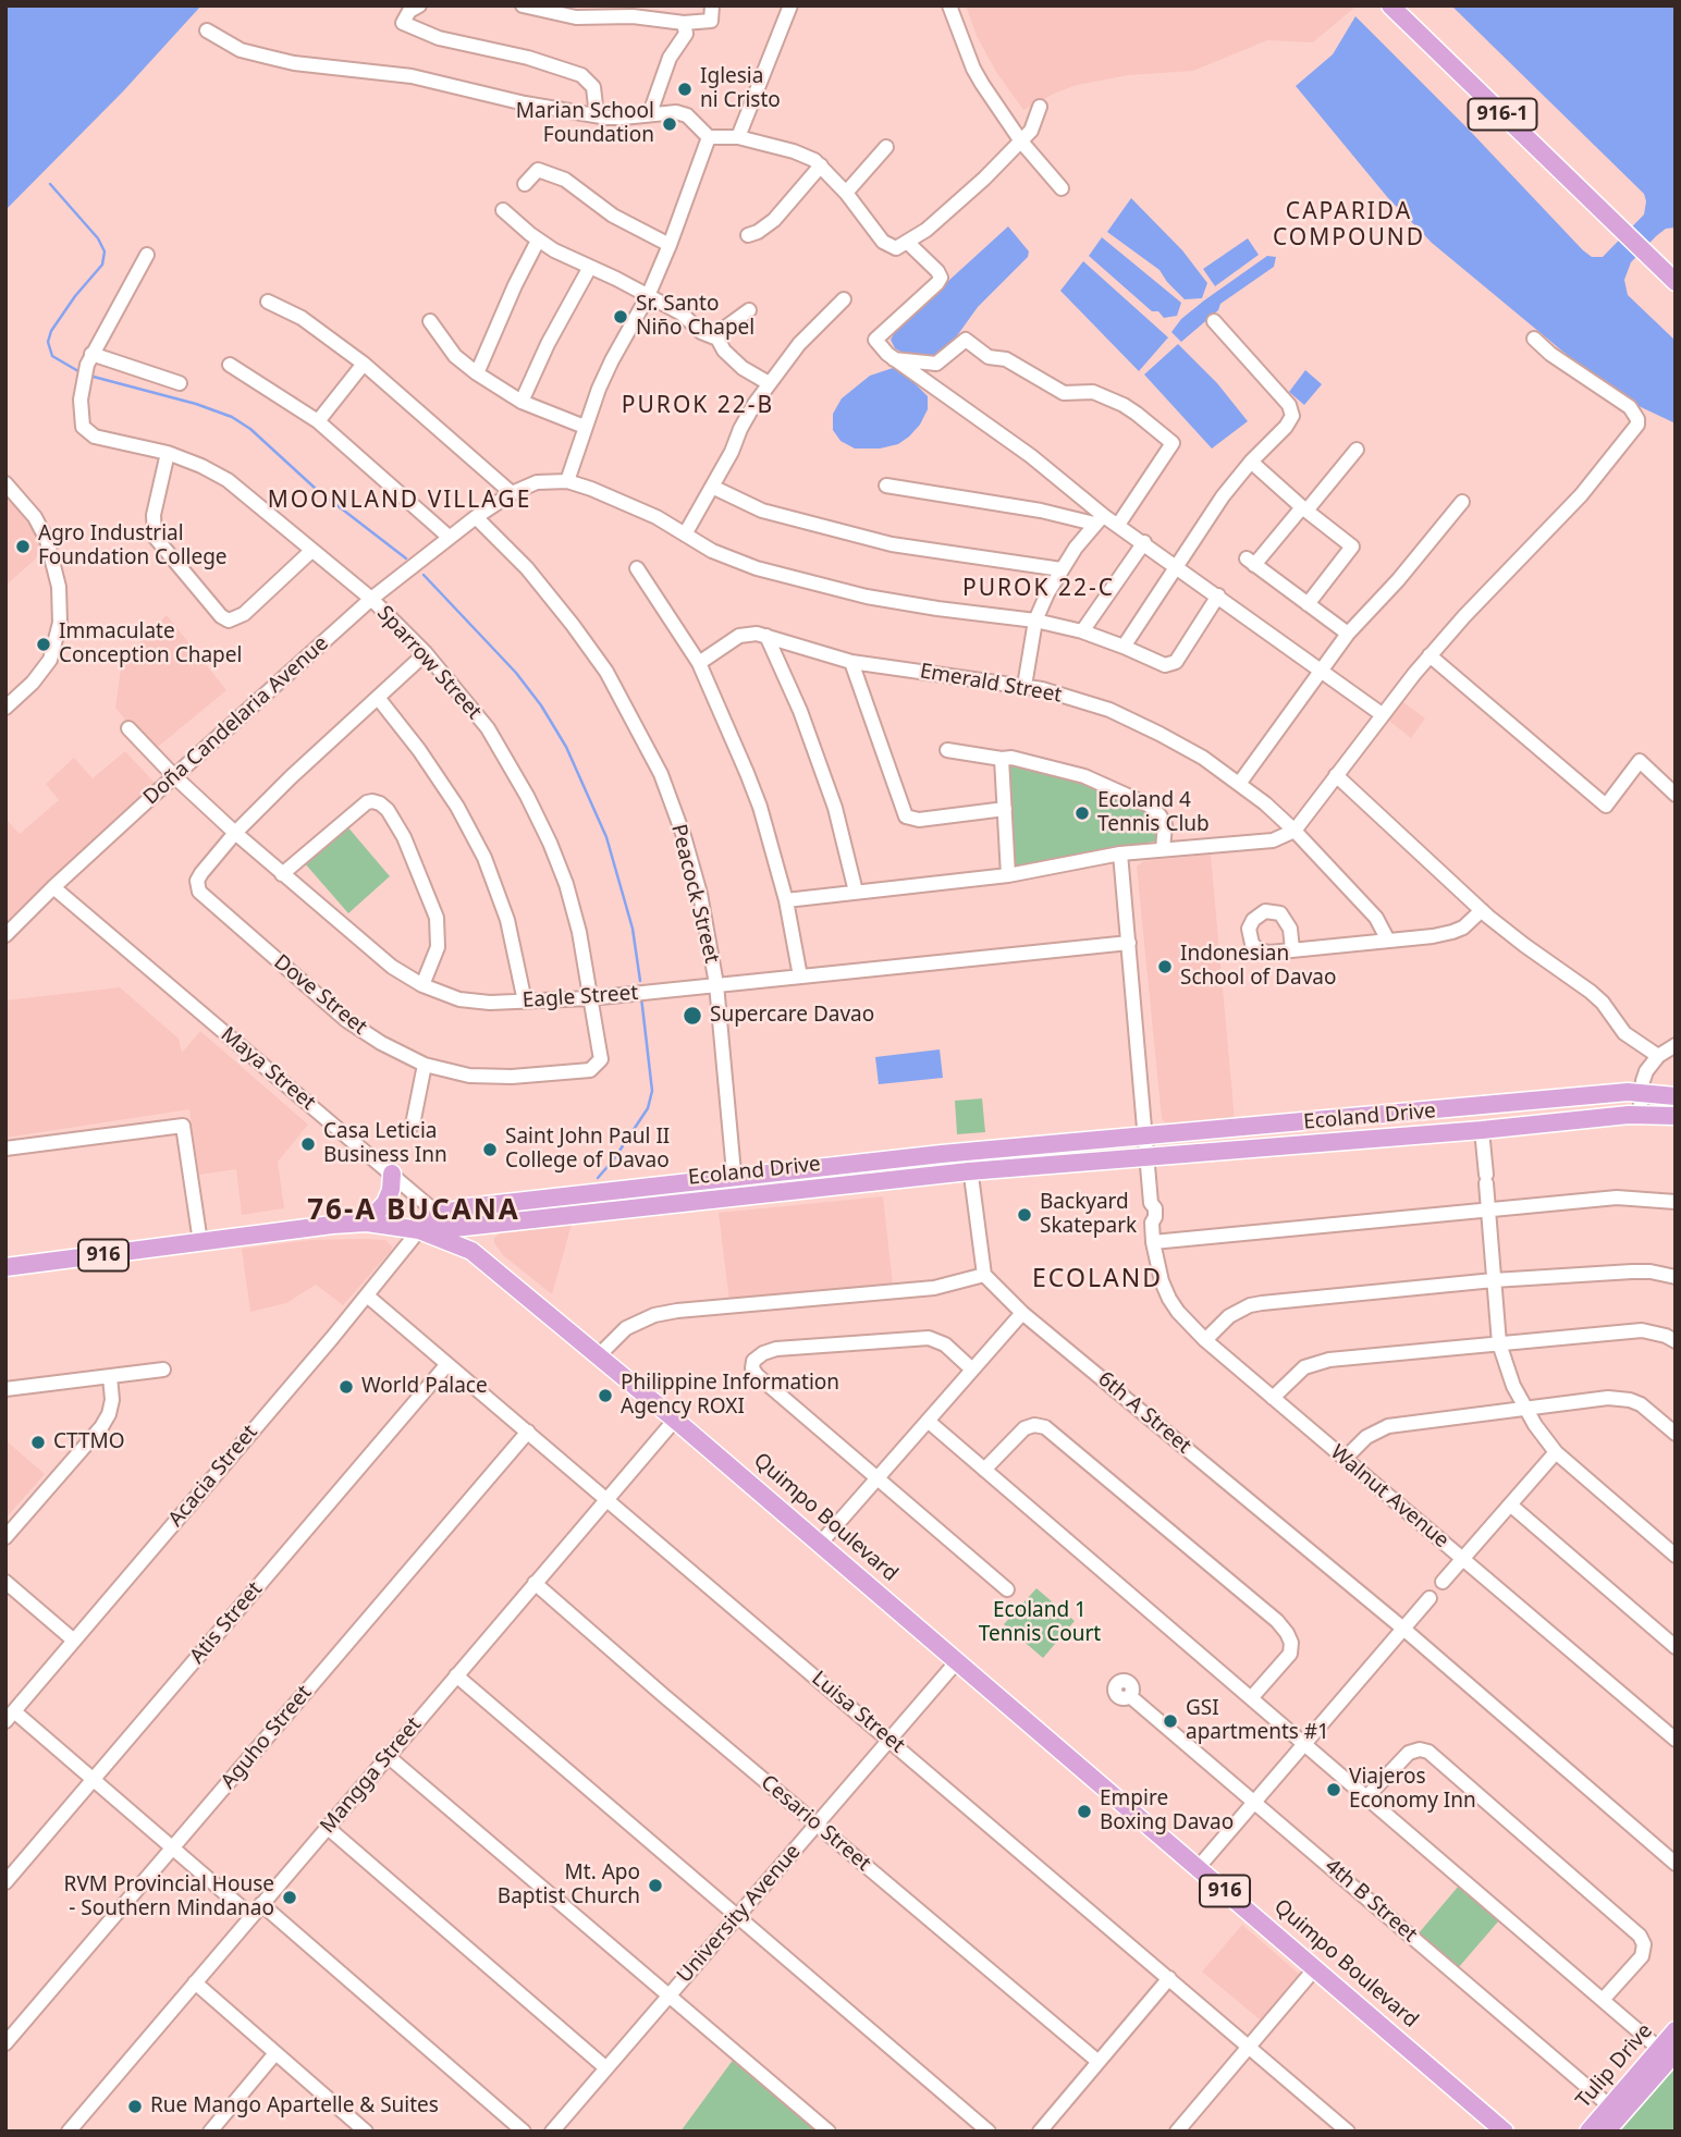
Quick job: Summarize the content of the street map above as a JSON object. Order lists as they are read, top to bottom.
{
  "streets": {
    "main road": [
      "916-1",
      "Ecoland Drive",
      "916",
      "Quimpo Boulevard",
      "Tulip Drive"
    ],
    "street": [
      "Sparrow Street",
      "Emerald Street",
      "Doña Candelaria Avenue",
      "Peacock Street",
      "Dove Street",
      "Eagle Street",
      "Maya Street",
      "6th A Street",
      "Acacia Street",
      "Walnut Avenue",
      "Atis Street",
      "Luisa Street",
      "Aguho Street",
      "Mangga Street",
      "Cesario Street",
      "4th B Street",
      "University Avenue"
    ]
  },
  "crossings": [
    ["Sparrow Street", "Doña Candelaria Avenue"],
    ["Sparrow Street", "Dove Street"],
    ["Sparrow Street", "Eagle Street"],
    ["Doña Candelaria Avenue", "Peacock Street"],
    ["Doña Candelaria Avenue", "Eagle Street"],
    ["Doña Candelaria Avenue", "Maya Street"],
    ["Peacock Street", "Eagle Street"],
    ["Peacock Street", "Ecoland Drive"],
    ["Dove Street", "Eagle Street"],
    ["Eagle Street", "Walnut Avenue"],
    ["Maya Street", "Ecoland Drive"],
    ["Maya Street", "Quimpo Boulevard"],
    ["Ecoland Drive", "Acacia Street"],
    ["Ecoland Drive", "Walnut Avenue"],
    ["Ecoland Drive", "Quimpo Boulevard"],
    ["Acacia Street", "Quimpo Boulevard"],
    ["Acacia Street", "Luisa Street"],
    ["Quimpo Boulevard", "Mangga Street"],
    ["Quimpo Boulevard", "University Avenue"],
    ["Atis Street", "Luisa Street"],
    ["Luisa Street", "Aguho Street"],
    ["Luisa Street", "Mangga Street"],
    ["Luisa Street", "University Avenue"],
    ["Mangga Street", "Cesario Street"],
    ["Cesario Street", "University Avenue"],
    ["4th B Street", "Tulip Drive"]
  ],
  "districts": [
    "CAPARIDA COMPOUND",
    "PUROK 22-B",
    "MOONLAND VILLAGE",
    "PUROK 22-C",
    "76-A BUCANA",
    "ECOLAND"
  ],
  "parks": ["Ecoland 1 Tennis Court"],
  "places": [
    "Iglesia ni Cristo",
    "Marian School Foundation",
    "Sr. Santo Niño Chapel",
    "Agro Industrial Foundation College",
    "Immaculate Conception Chapel",
    "Ecoland 4 Tennis Club",
    "Indonesian School of Davao",
    "Supercare Davao",
    "Casa Leticia Business Inn",
    "Saint John Paul II College of Davao",
    "Backyard Skatepark",
    "World Palace",
    "Philippine Information Agency ROXI",
    "CTTMO",
    "GSI apartments #1",
    "Viajeros Economy Inn",
    "Empire Boxing Davao",
    "Mt. Apo Baptist Church",
    "RVM Provincial House - Southern Mindanao",
    "Rue Mango Apartelle & Suites"
  ]
}
